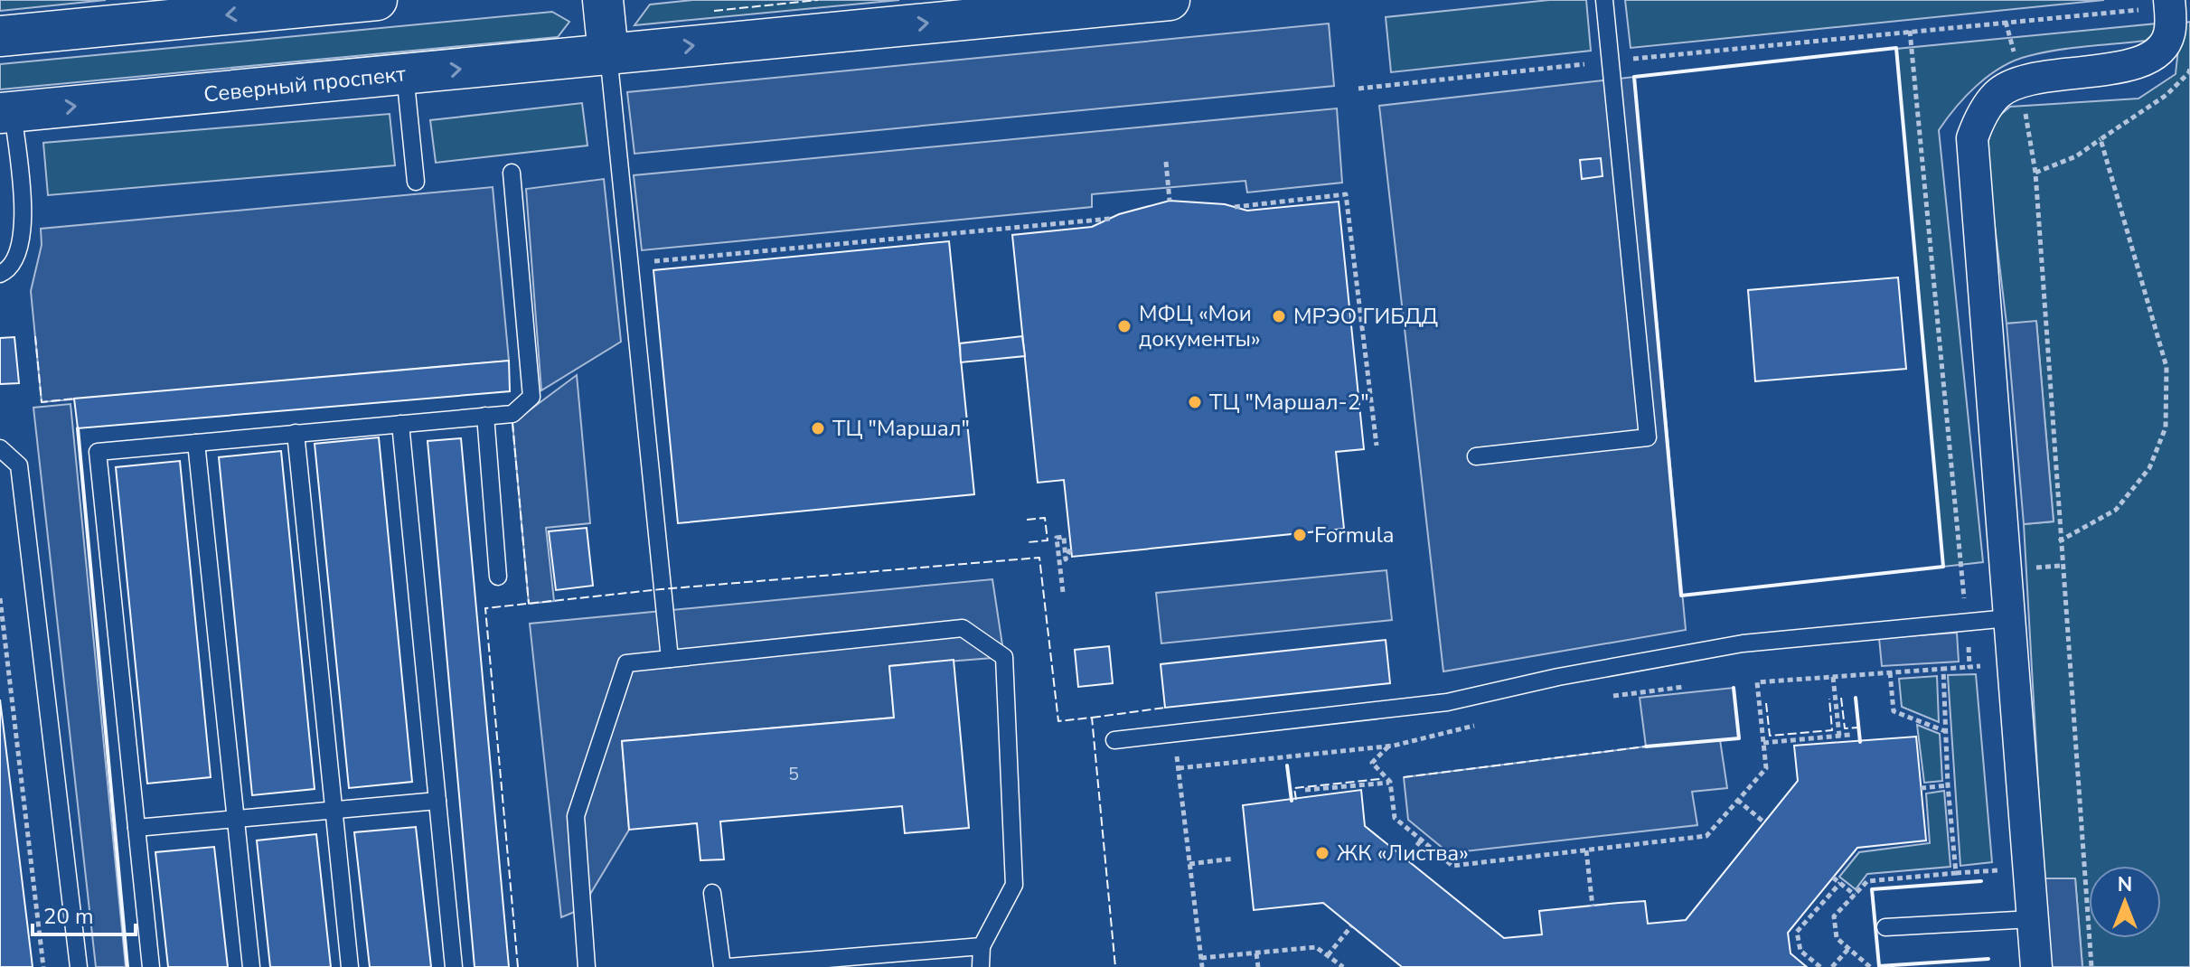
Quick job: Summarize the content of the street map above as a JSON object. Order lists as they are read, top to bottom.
{
  "streets": {
    "main road": ["Северный проспект"]
  },
  "places": [
    "МРЭО ГИБДД",
    "МФЦ «Мои документы»",
    "ТЦ \"Маршал-2\"",
    "ТЦ \"Маршал\"",
    "Formula",
    "ЖК «Листва»"
  ],
  "house_numbers": ["5"],
  "scale_bar": "20 m",
  "north": "top"
}
